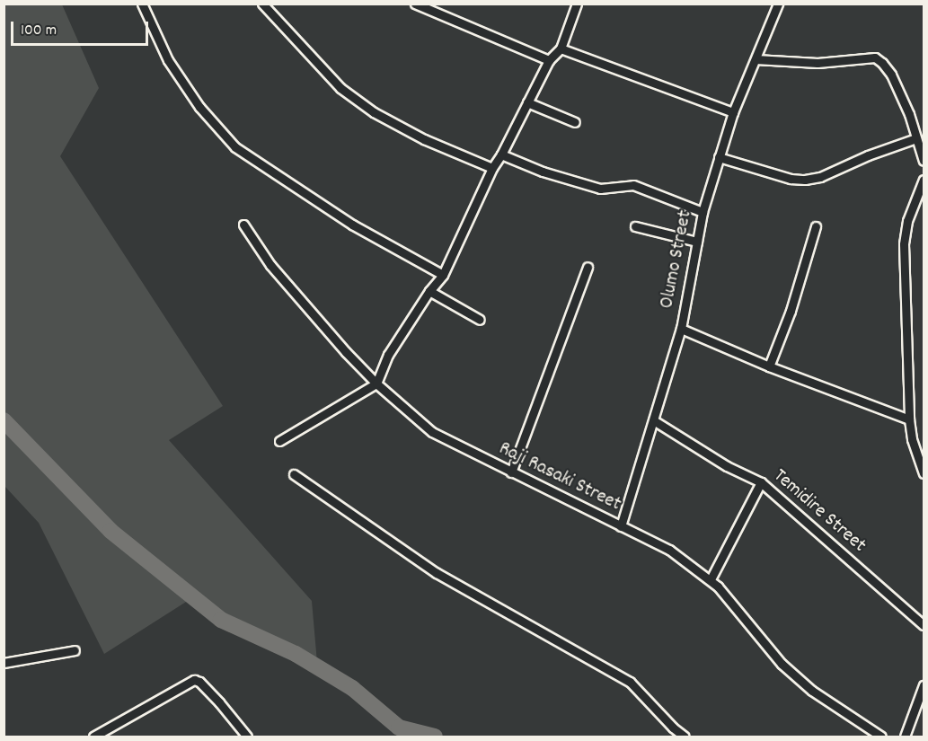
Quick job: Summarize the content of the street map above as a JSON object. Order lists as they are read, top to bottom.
{
  "streets": {
    "street": ["Olumo Street", "Raji Rasaki Street", "Temidire Street"]
  },
  "crossings": [
    ["Olumo Street", "Raji Rasaki Street"],
    ["Olumo Street", "Temidire Street"]
  ],
  "scale_bar": "100 m"
}
